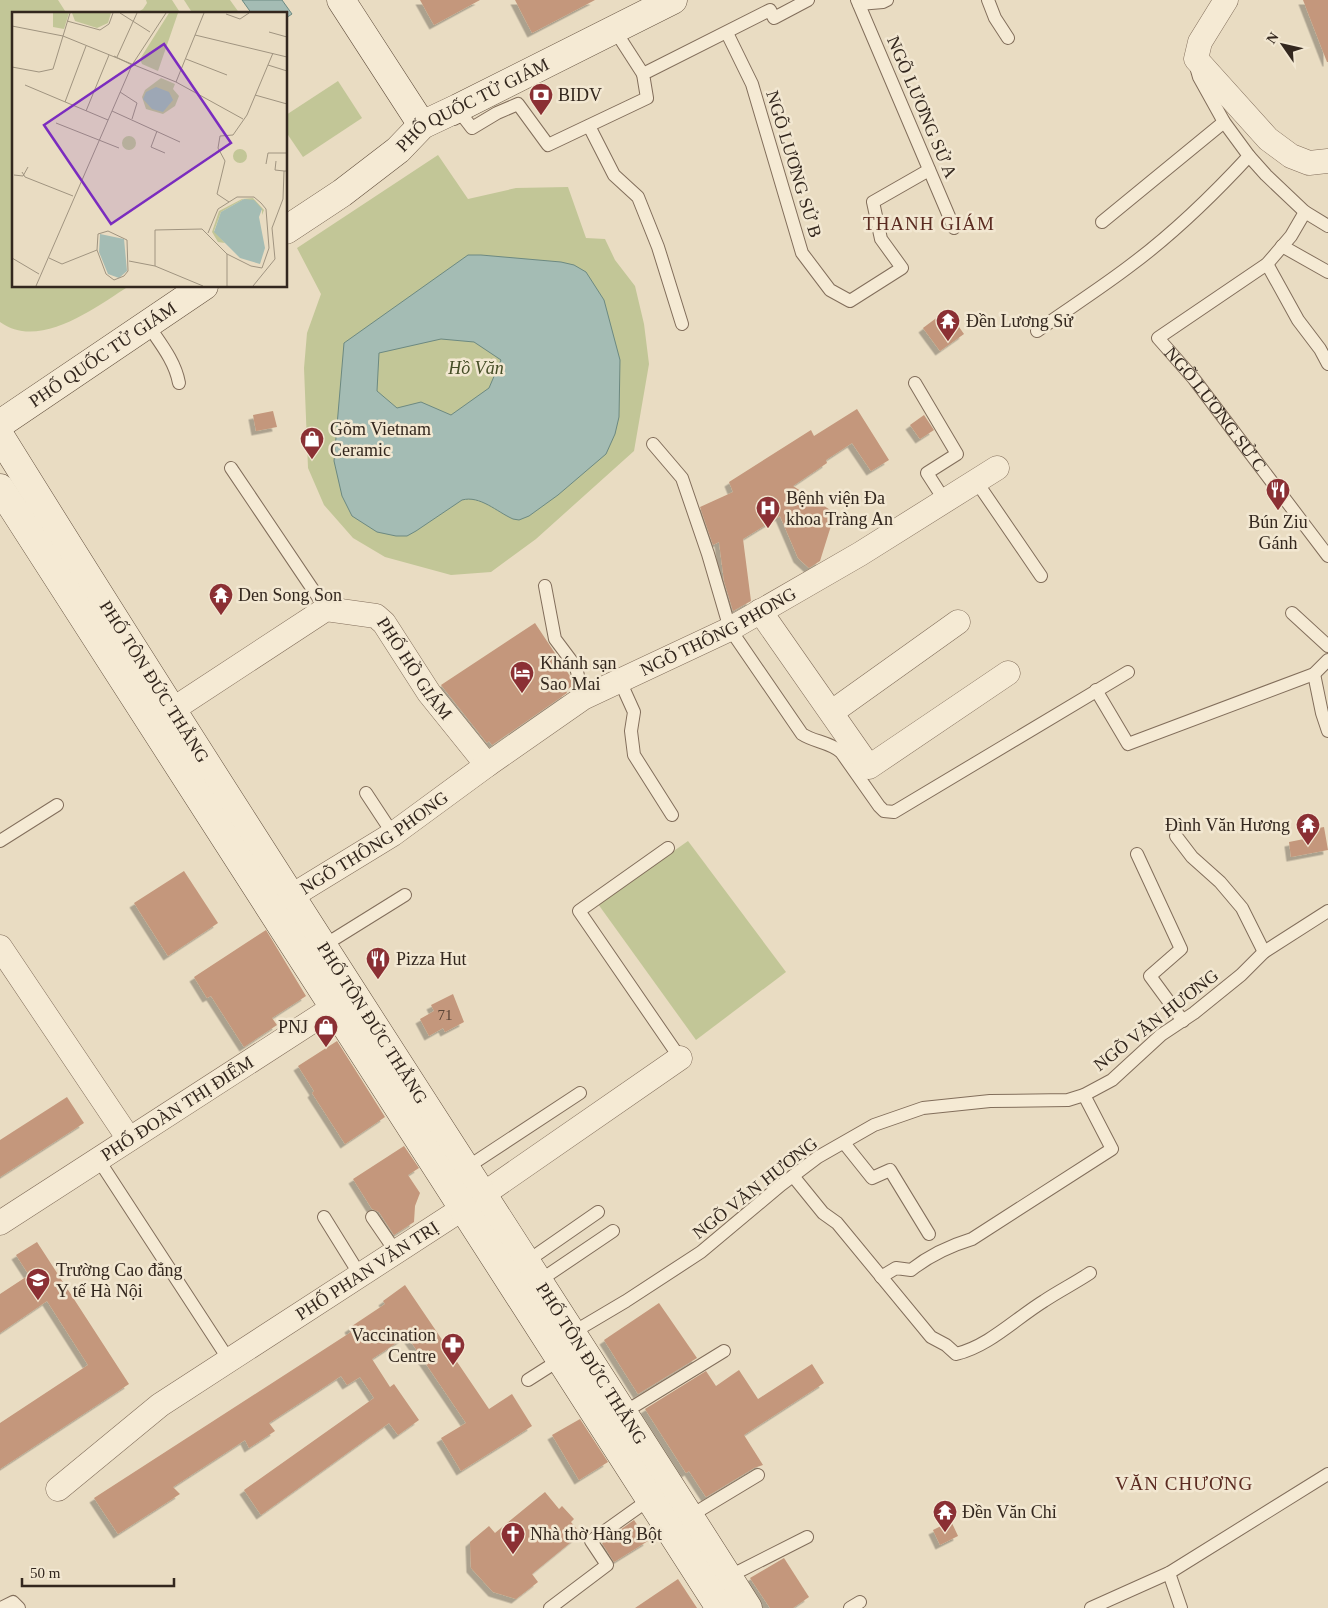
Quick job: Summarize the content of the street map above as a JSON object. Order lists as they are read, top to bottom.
{
  "streets": {
    "main road": ["PHỐ QUỐC TỬ GIÁM", "PHỐ TÔN ĐỨC THẮNG"],
    "street": [
      "NGÕ THÔNG PHONG",
      "PHỐ HỒ GIÁM",
      "PHỐ ĐOÀN THỊ ĐIỂM",
      "PHỐ PHAN VĂN TRỊ"
    ],
    "lane": [
      "NGÕ LƯƠNG SỬ A",
      "NGÕ LƯƠNG SỬ B",
      "NGÕ LƯƠNG SỬ C",
      "NGÕ VĂN HƯƠNG"
    ]
  },
  "crossings": [
    ["NGÕ LƯƠNG SỬ A", "NGÕ LƯƠNG SỬ B"],
    ["NGÕ THÔNG PHONG", "PHỐ HỒ GIÁM"],
    ["NGÕ THÔNG PHONG", "PHỐ TÔN ĐỨC THẮNG"],
    ["PHỐ TÔN ĐỨC THẮNG", "NGÕ VĂN HƯƠNG"],
    ["PHỐ TÔN ĐỨC THẮNG", "PHỐ ĐOÀN THỊ ĐIỂM"],
    ["PHỐ TÔN ĐỨC THẮNG", "PHỐ PHAN VĂN TRỊ"]
  ],
  "districts": ["THANH GIÁM", "VĂN CHƯƠNG"],
  "parks": ["Hồ Văn"],
  "places": {
    "bank": ["BIDV"],
    "temple": [
      "Đền Lương Sử",
      "Den Song Son",
      "Đình Văn Hương",
      "Đền Văn Chỉ"
    ],
    "shop": ["Gõm Vietnam Ceramic", "PNJ"],
    "restaurant": ["Bún Ziu Gánh", "Pizza Hut"],
    "hospital": ["Bệnh viện Đa khoa Tràng An"],
    "hotel": ["Khánh sạn Sao Mai"],
    "school or university": ["Trường Cao đẳng Y tế Hà Nội"],
    "pharmacy": ["Vaccination Centre"],
    "church": ["Nhà thờ Hàng Bột"]
  },
  "house_numbers": ["71"],
  "scale_bar": "50 m",
  "north": "top left"
}
